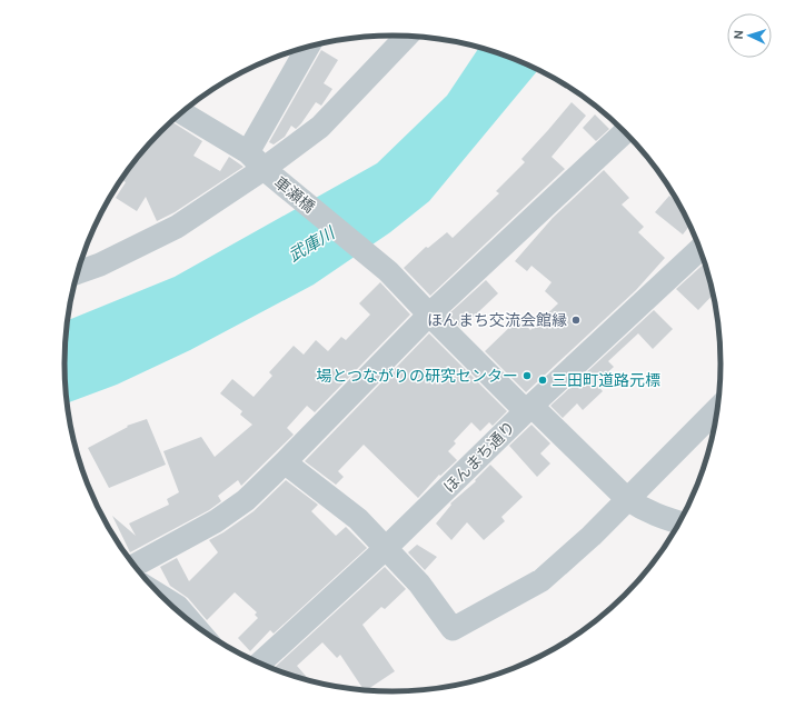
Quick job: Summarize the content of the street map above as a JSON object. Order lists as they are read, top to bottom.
{
  "streets": {
    "street": ["車瀬橋", "ほんまち通り"]
  },
  "crossings": [
    ["車瀬橋", "ほんまち通り"]
  ],
  "water": ["武庫川"],
  "places": ["ほんまち交流会館縁", "場とつながりの研究センター", "三田町道路元標"],
  "north": "left"
}
